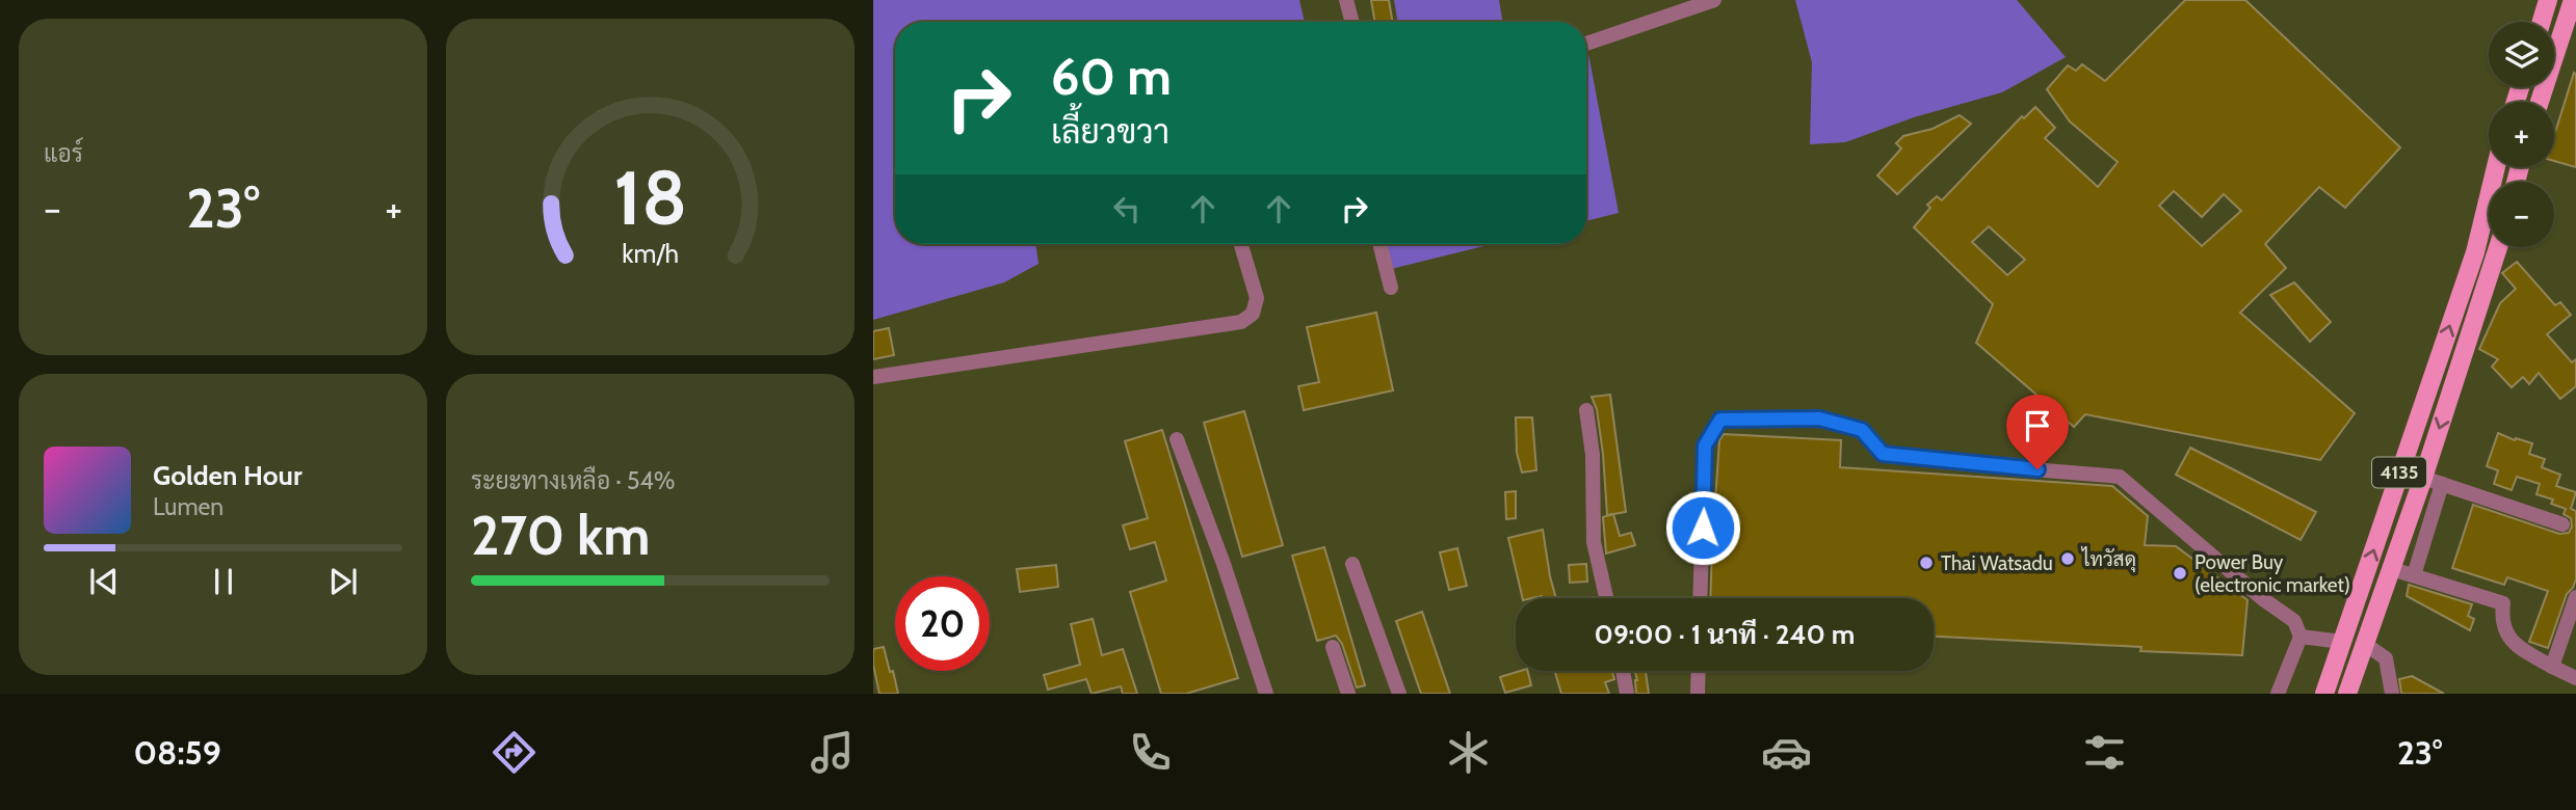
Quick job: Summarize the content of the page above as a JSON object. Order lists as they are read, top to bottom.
{
  "streets": {
    "main road": ["4135"]
  },
  "places": ["ไทวัสดุ", "Thai Watsadu", "Power Buy (electronic market)"],
  "page": {
    "tile": [
      "แอร์",
      ["ระยะทางเหลือ · 54%", "270 km"]
    ],
    "map_buttons": ["+", "−"],
    "turn": ["60 m", "เลี้ยวขวา"],
    "heat": ["−", "23°", "+"],
    "song": ["Golden Hour", "Lumen"],
    "limit": "20",
    "trip": "09:00 · 1 นาที · 240 m",
    "tabs": ["08:59", "23°"],
    "gauge": ["18", "km/h"]
  }
}
